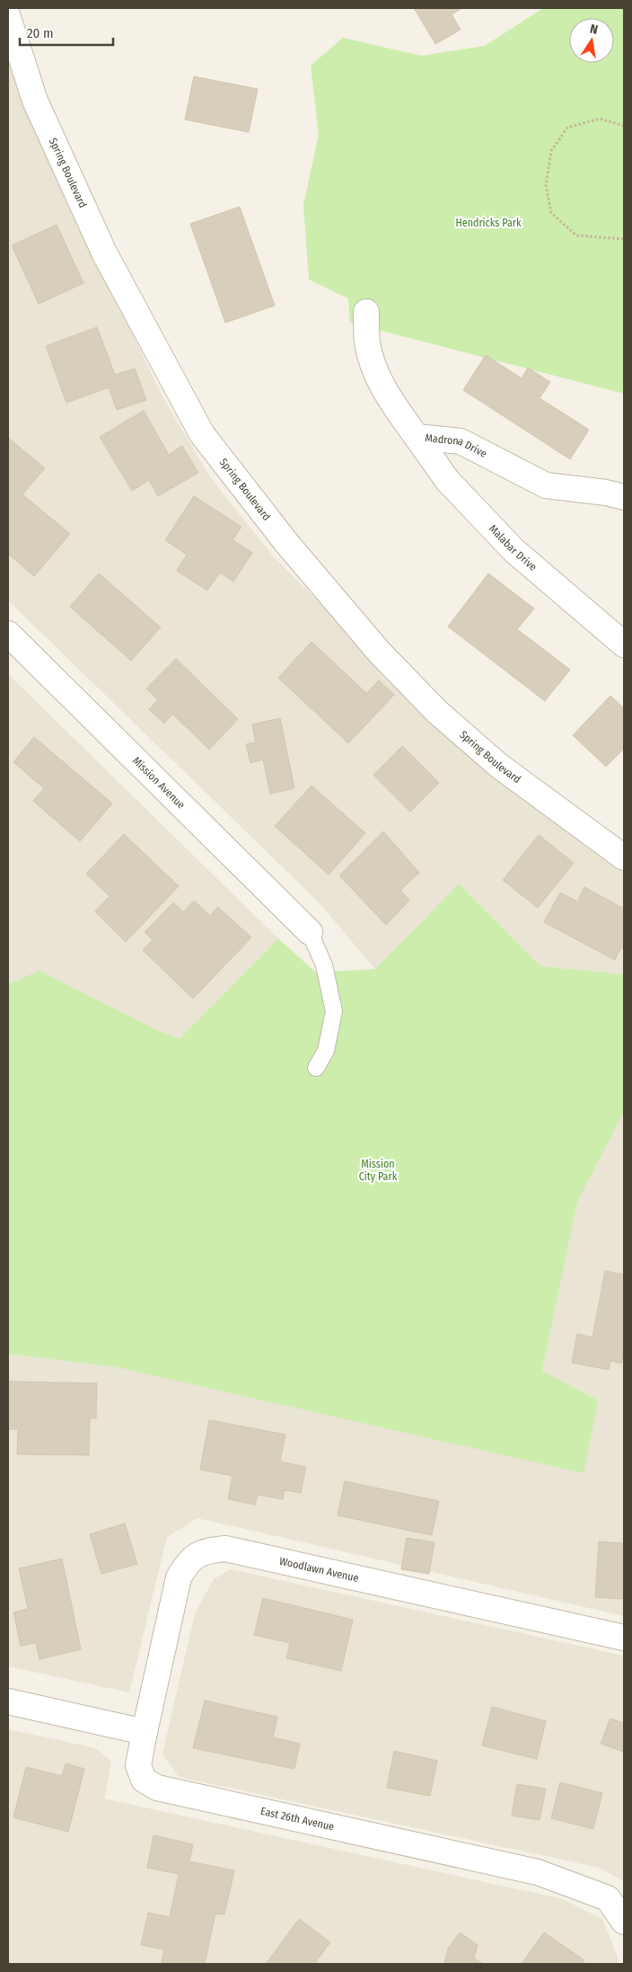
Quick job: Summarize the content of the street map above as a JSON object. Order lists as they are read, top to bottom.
{
  "streets": {
    "street": [
      "Spring Boulevard",
      "Madrona Drive",
      "Malabar Drive",
      "Mission Avenue",
      "Woodlawn Avenue",
      "East 26th Avenue"
    ]
  },
  "crossings": [
    ["Madrona Drive", "Malabar Drive"],
    ["Woodlawn Avenue", "East 26th Avenue"]
  ],
  "parks": ["Hendricks Park", "Mission City Park"],
  "scale_bar": "20 m",
  "north": "top"
}
